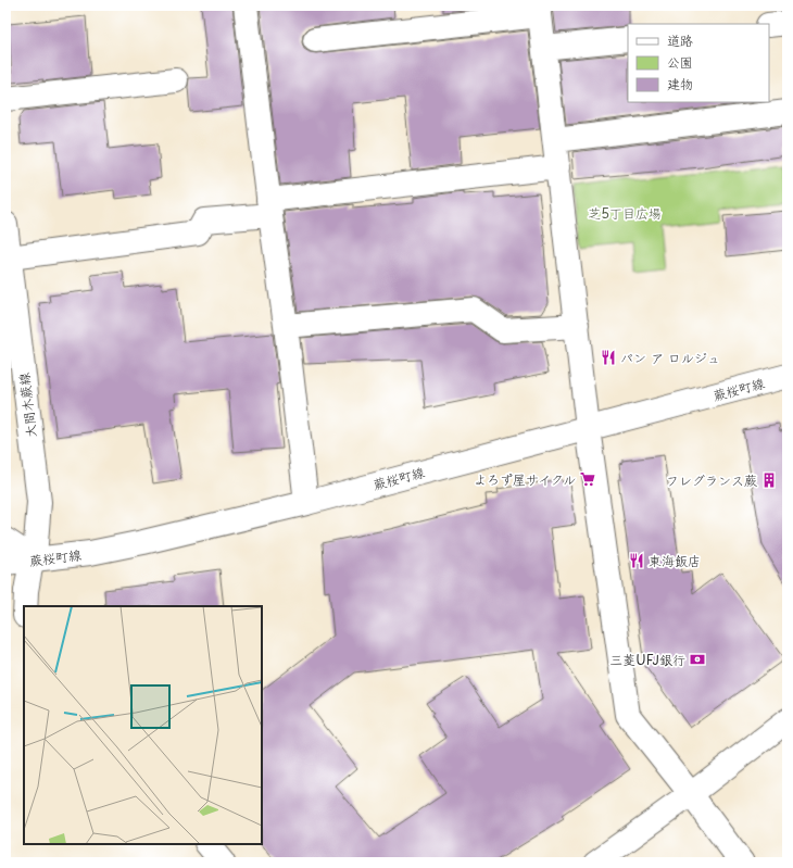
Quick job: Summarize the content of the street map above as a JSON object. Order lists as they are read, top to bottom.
{
  "streets": {
    "street": ["蕨桜町線", "大間木蕨線"]
  },
  "crossings": [
    ["蕨桜町線", "大間木蕨線"]
  ],
  "parks": ["芝5丁目広場"],
  "places": {
    "restaurant": ["パン ア ロルジュ", "東海飯店"],
    "supermarket": ["よろず屋サイクル"],
    "building": ["フレグランス蕨"],
    "bank": ["三菱UFJ銀行"]
  },
  "legend": ["道路", "公園", "建物"]
}
